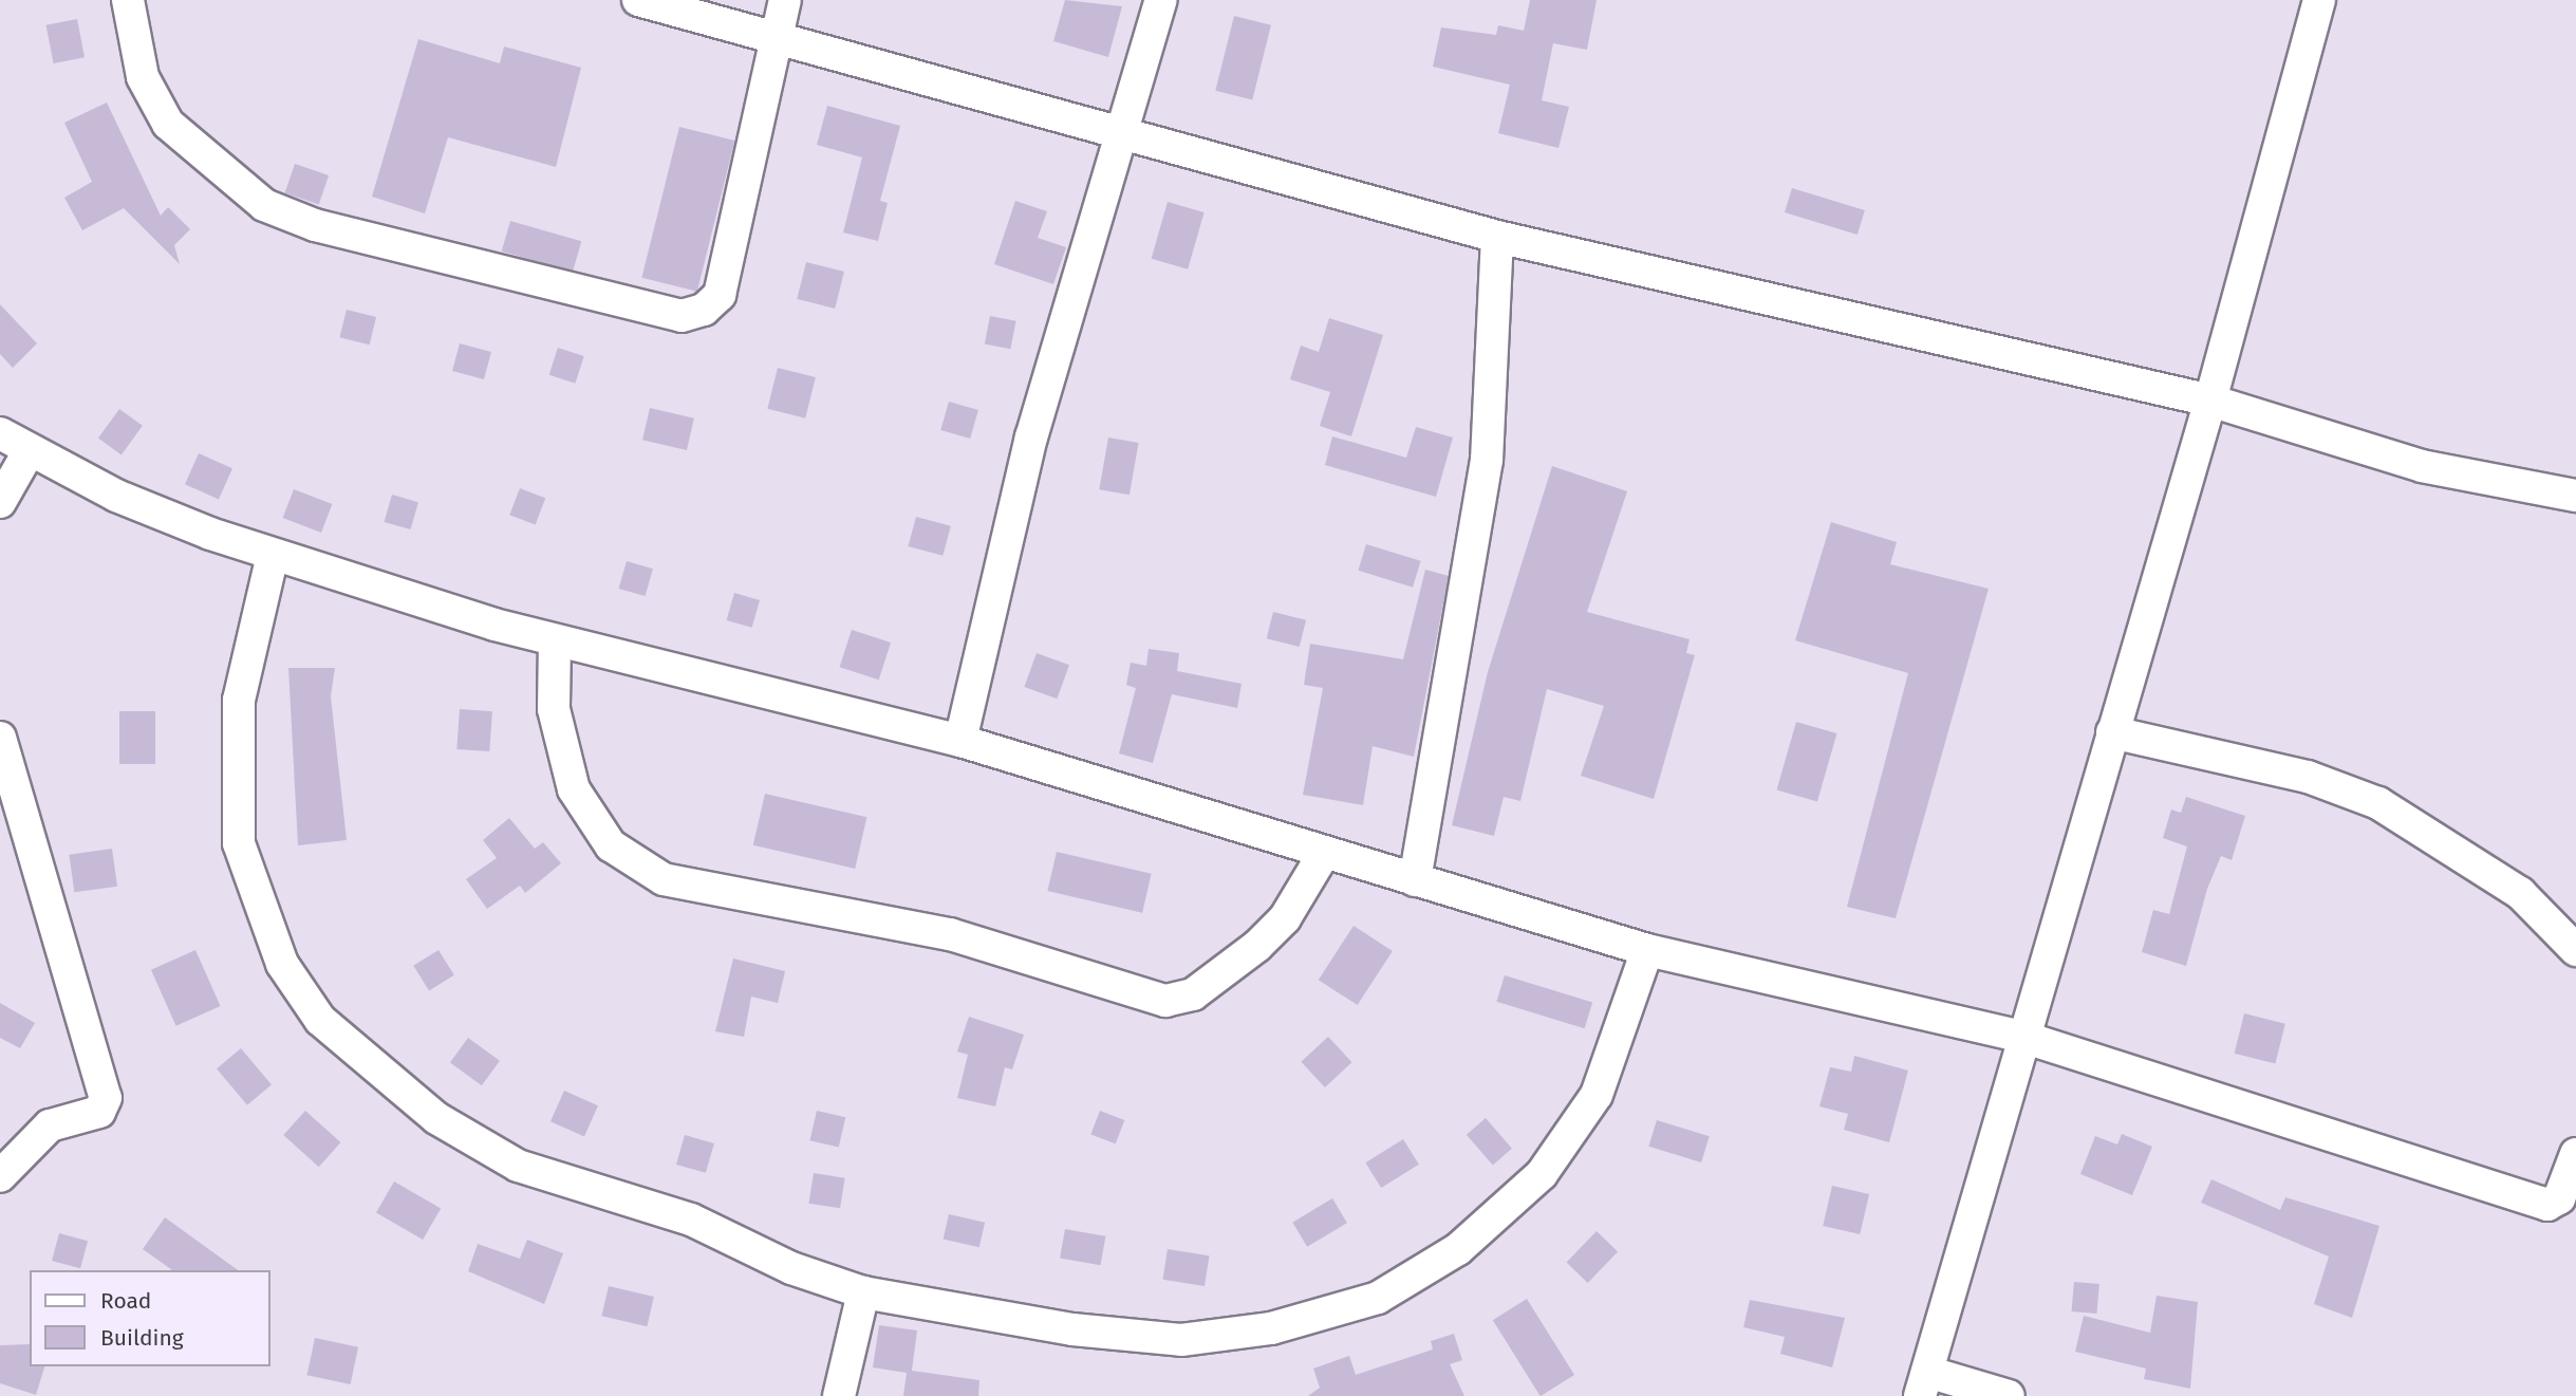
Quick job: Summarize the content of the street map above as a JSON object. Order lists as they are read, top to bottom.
{
  "legend": ["Road", "Building"]
}
